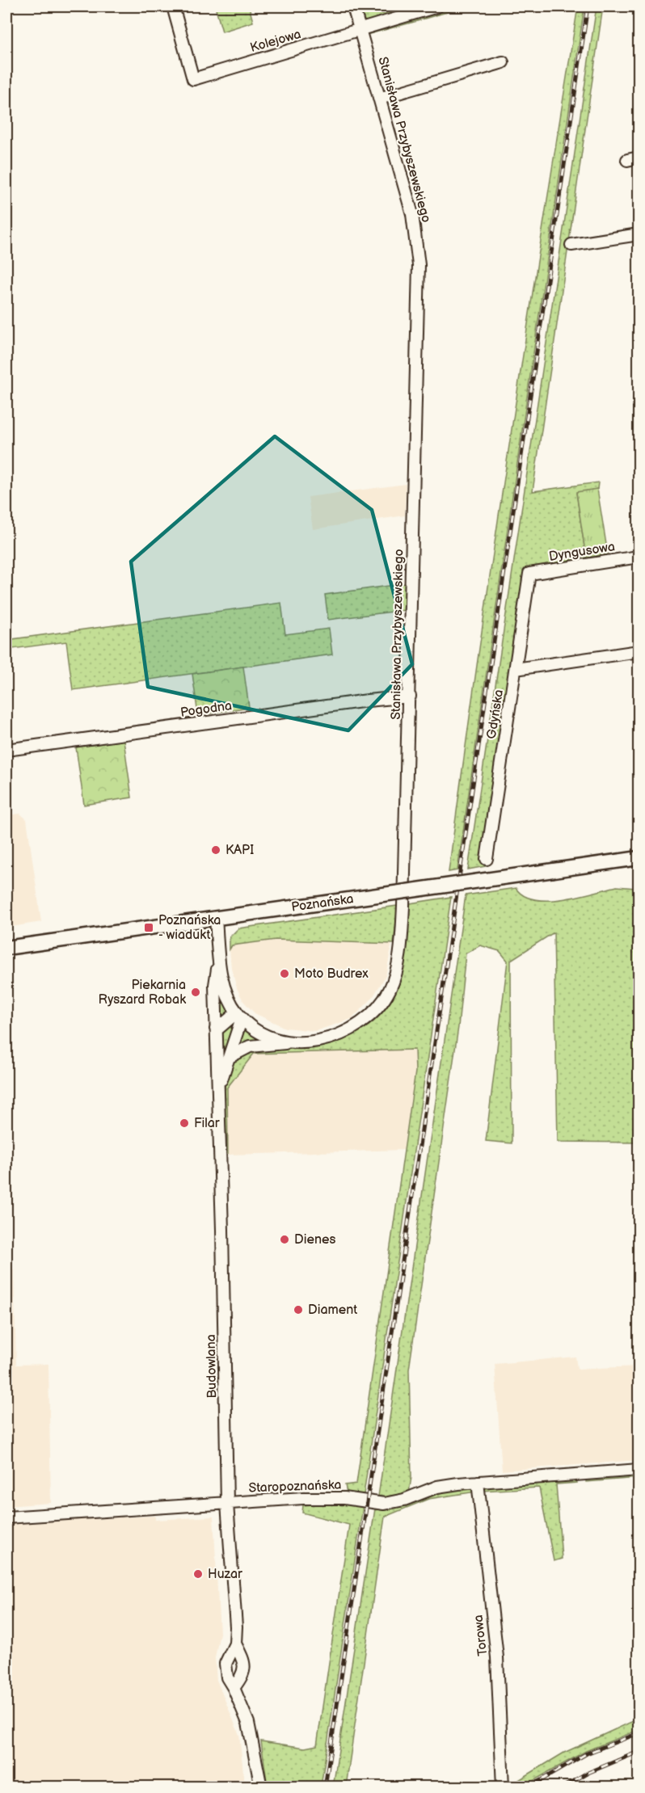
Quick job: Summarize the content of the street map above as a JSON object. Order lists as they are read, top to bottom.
{
  "streets": {
    "main road": ["Poznańska"],
    "street": [
      "Kolejowa",
      "Stanisława Przybyszewskiego",
      "Dyngusowa",
      "Pogodna",
      "Gdyńska",
      "Budowlana",
      "Staropoznańska",
      "Torowa"
    ]
  },
  "crossings": [
    ["Kolejowa", "Stanisława Przybyszewskiego"],
    ["Stanisława Przybyszewskiego", "Pogodna"],
    ["Stanisława Przybyszewskiego", "Poznańska"],
    ["Stanisława Przybyszewskiego", "Budowlana"],
    ["Dyngusowa", "Gdyńska"],
    ["Budowlana", "Staropoznańska"],
    ["Staropoznańska", "Torowa"]
  ],
  "places": {
    "other": [
      "KAPI",
      "Moto Budrex",
      "Piekarnia Ryszard Robak",
      "Filar",
      "Dienes",
      "Diament",
      "Huzar"
    ],
    "transit": ["Poznańska - wiadukt"]
  }
}
